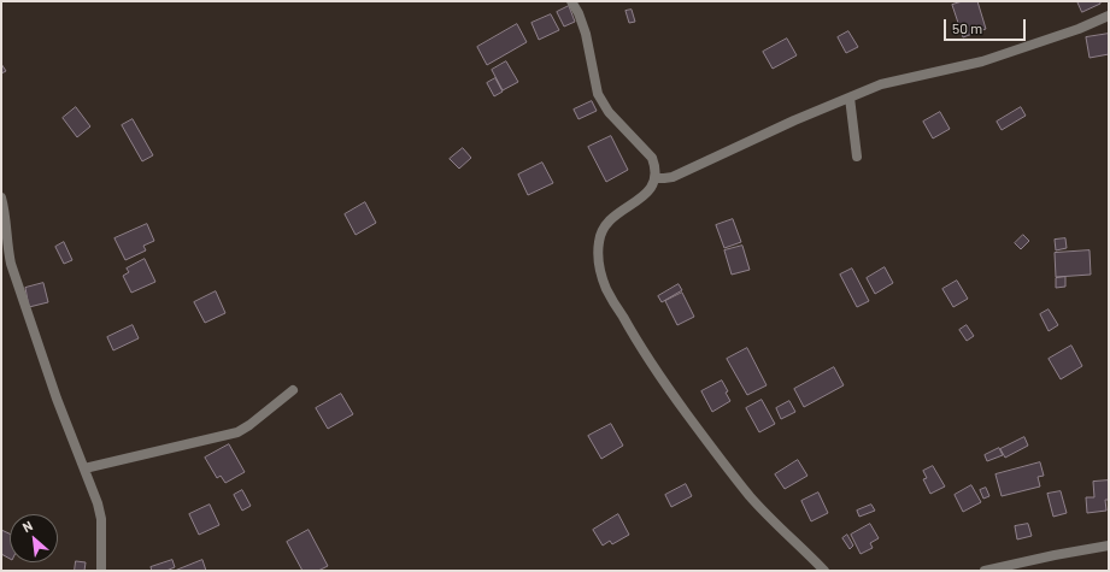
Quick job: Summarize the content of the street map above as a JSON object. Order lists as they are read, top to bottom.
{
  "scale_bar": "50 m",
  "north": "top left"
}
